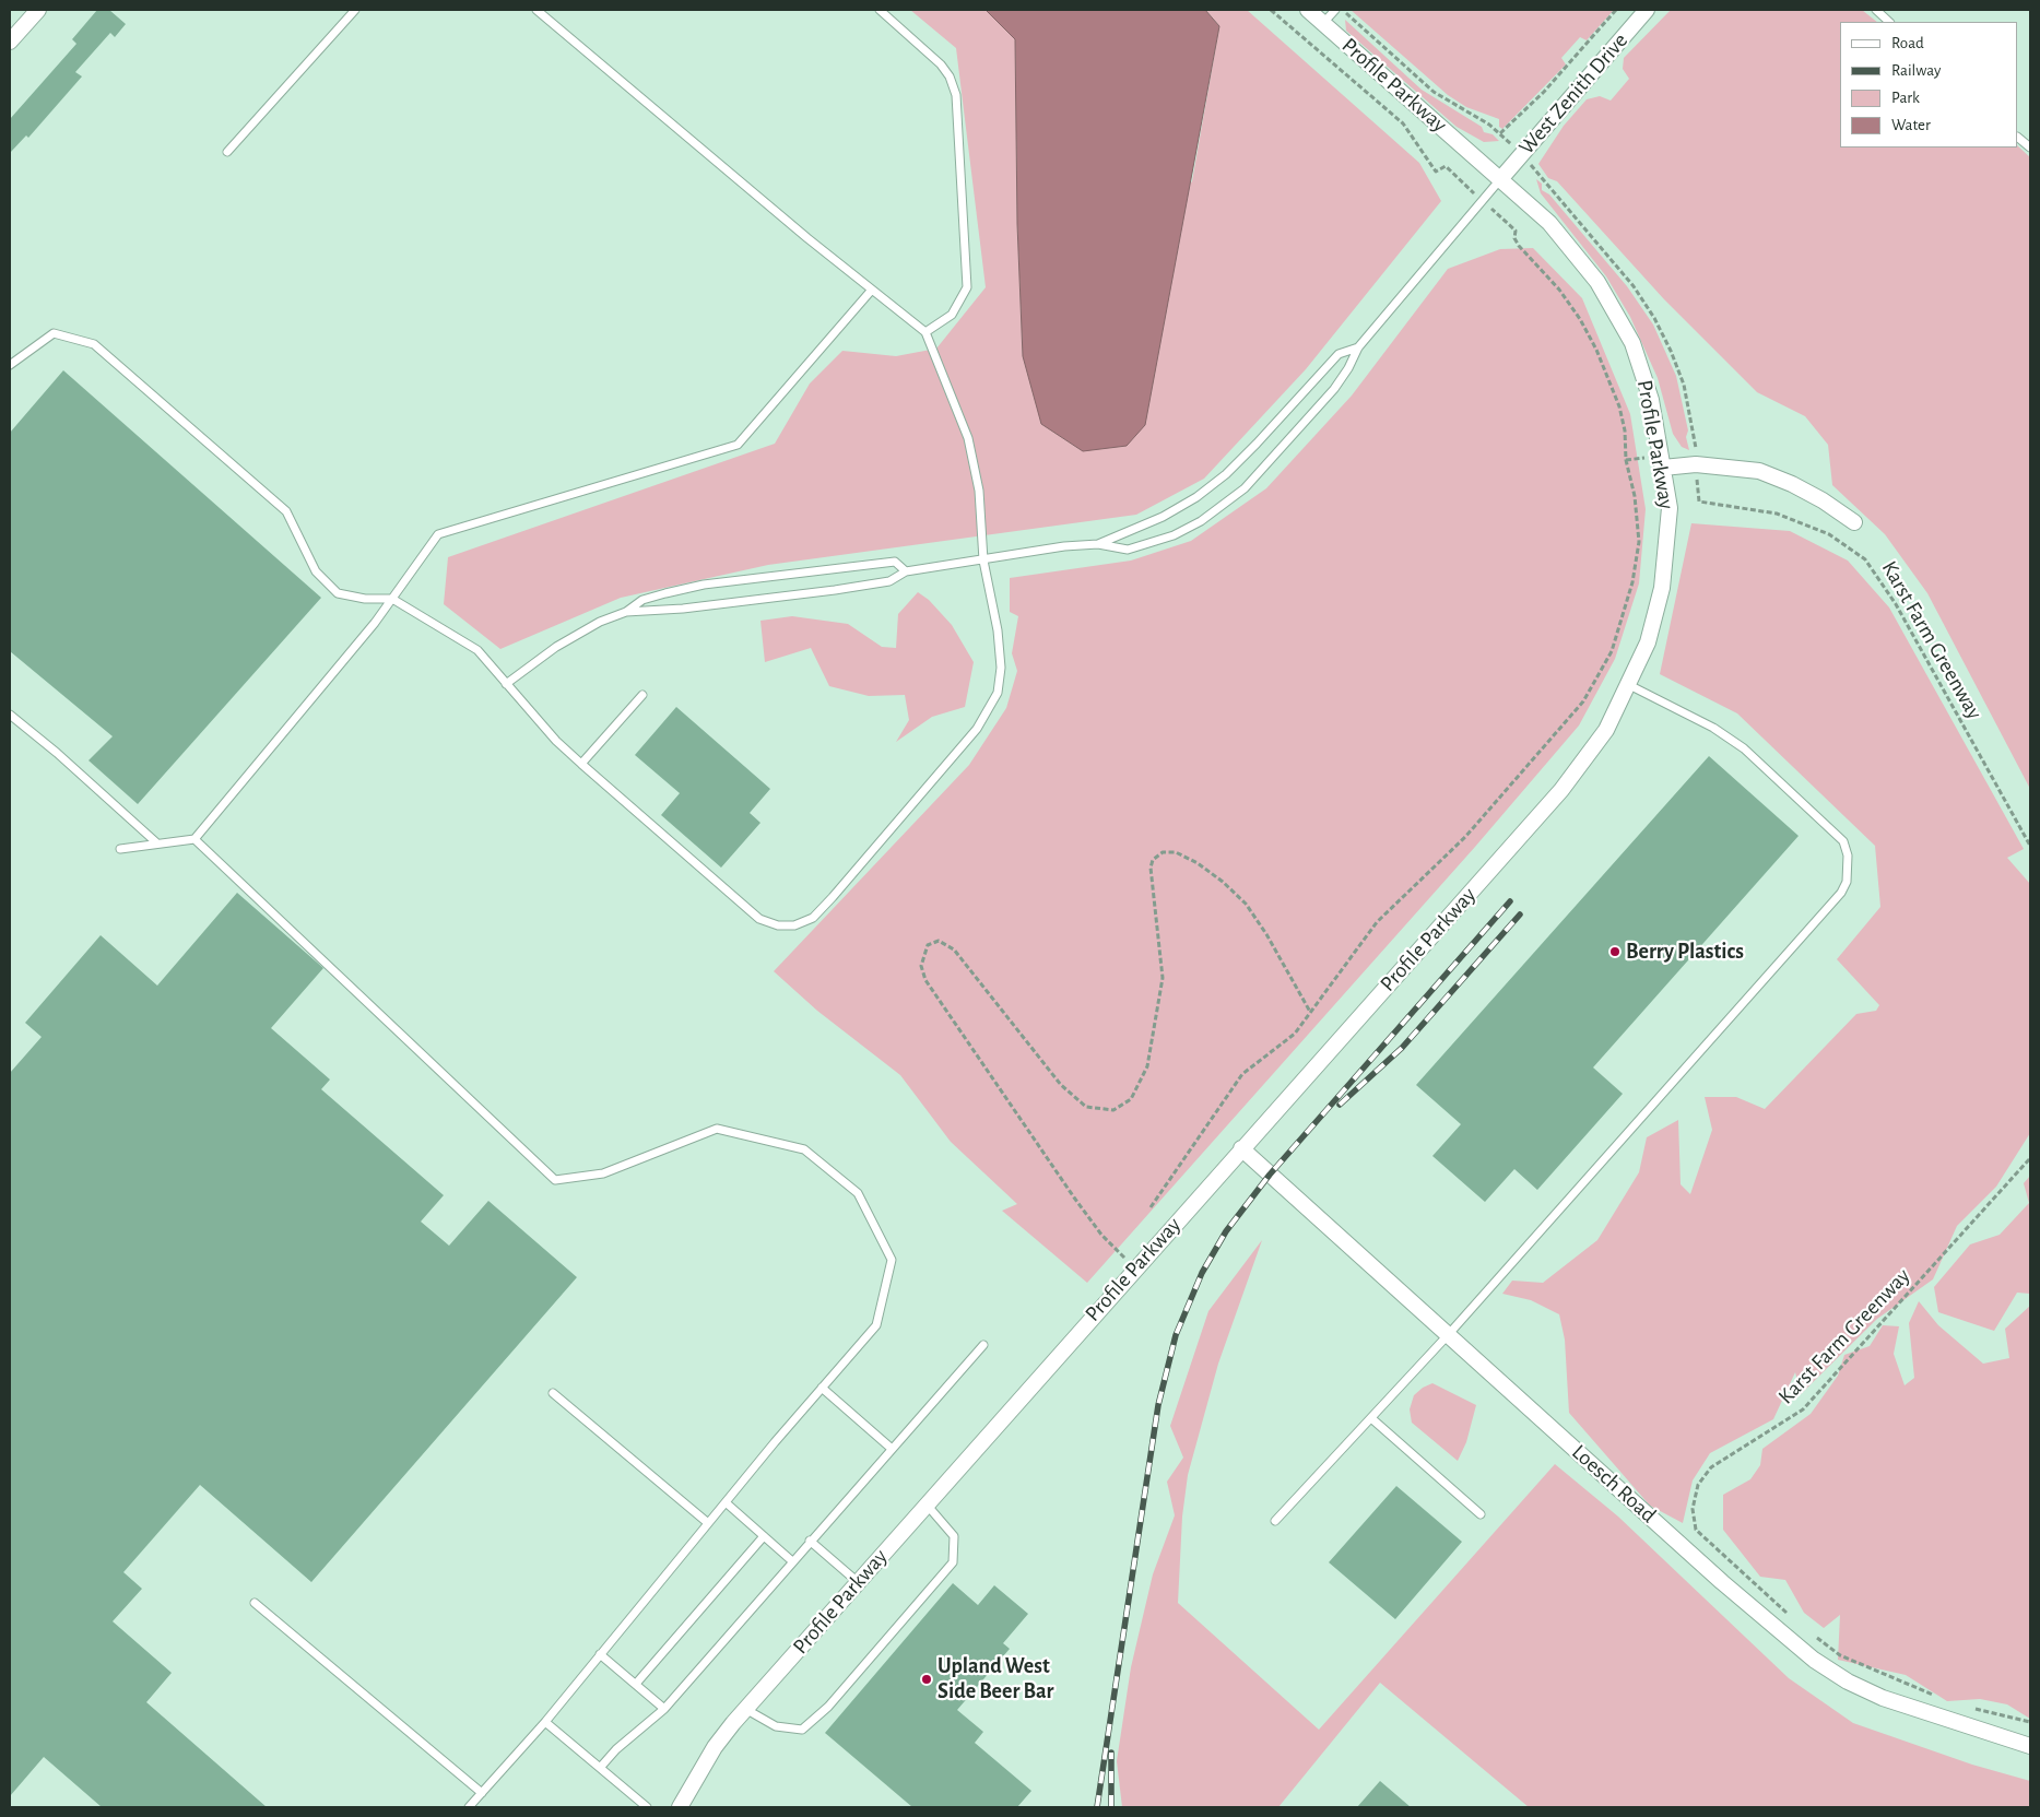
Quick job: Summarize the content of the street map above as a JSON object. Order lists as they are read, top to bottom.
{
  "streets": {
    "street": ["Profile Parkway", "West Zenith Drive", "Loesch Road"],
    "path": ["Karst Farm Greenway"]
  },
  "crossings": [
    ["Profile Parkway", "West Zenith Drive"],
    ["Profile Parkway", "Loesch Road"],
    ["West Zenith Drive", "Karst Farm Greenway"]
  ],
  "places": ["Berry Plastics", "Upland West Side Beer Bar"],
  "legend": [
    "Road",
    "Railway",
    "Park",
    "Water"
  ]
}
